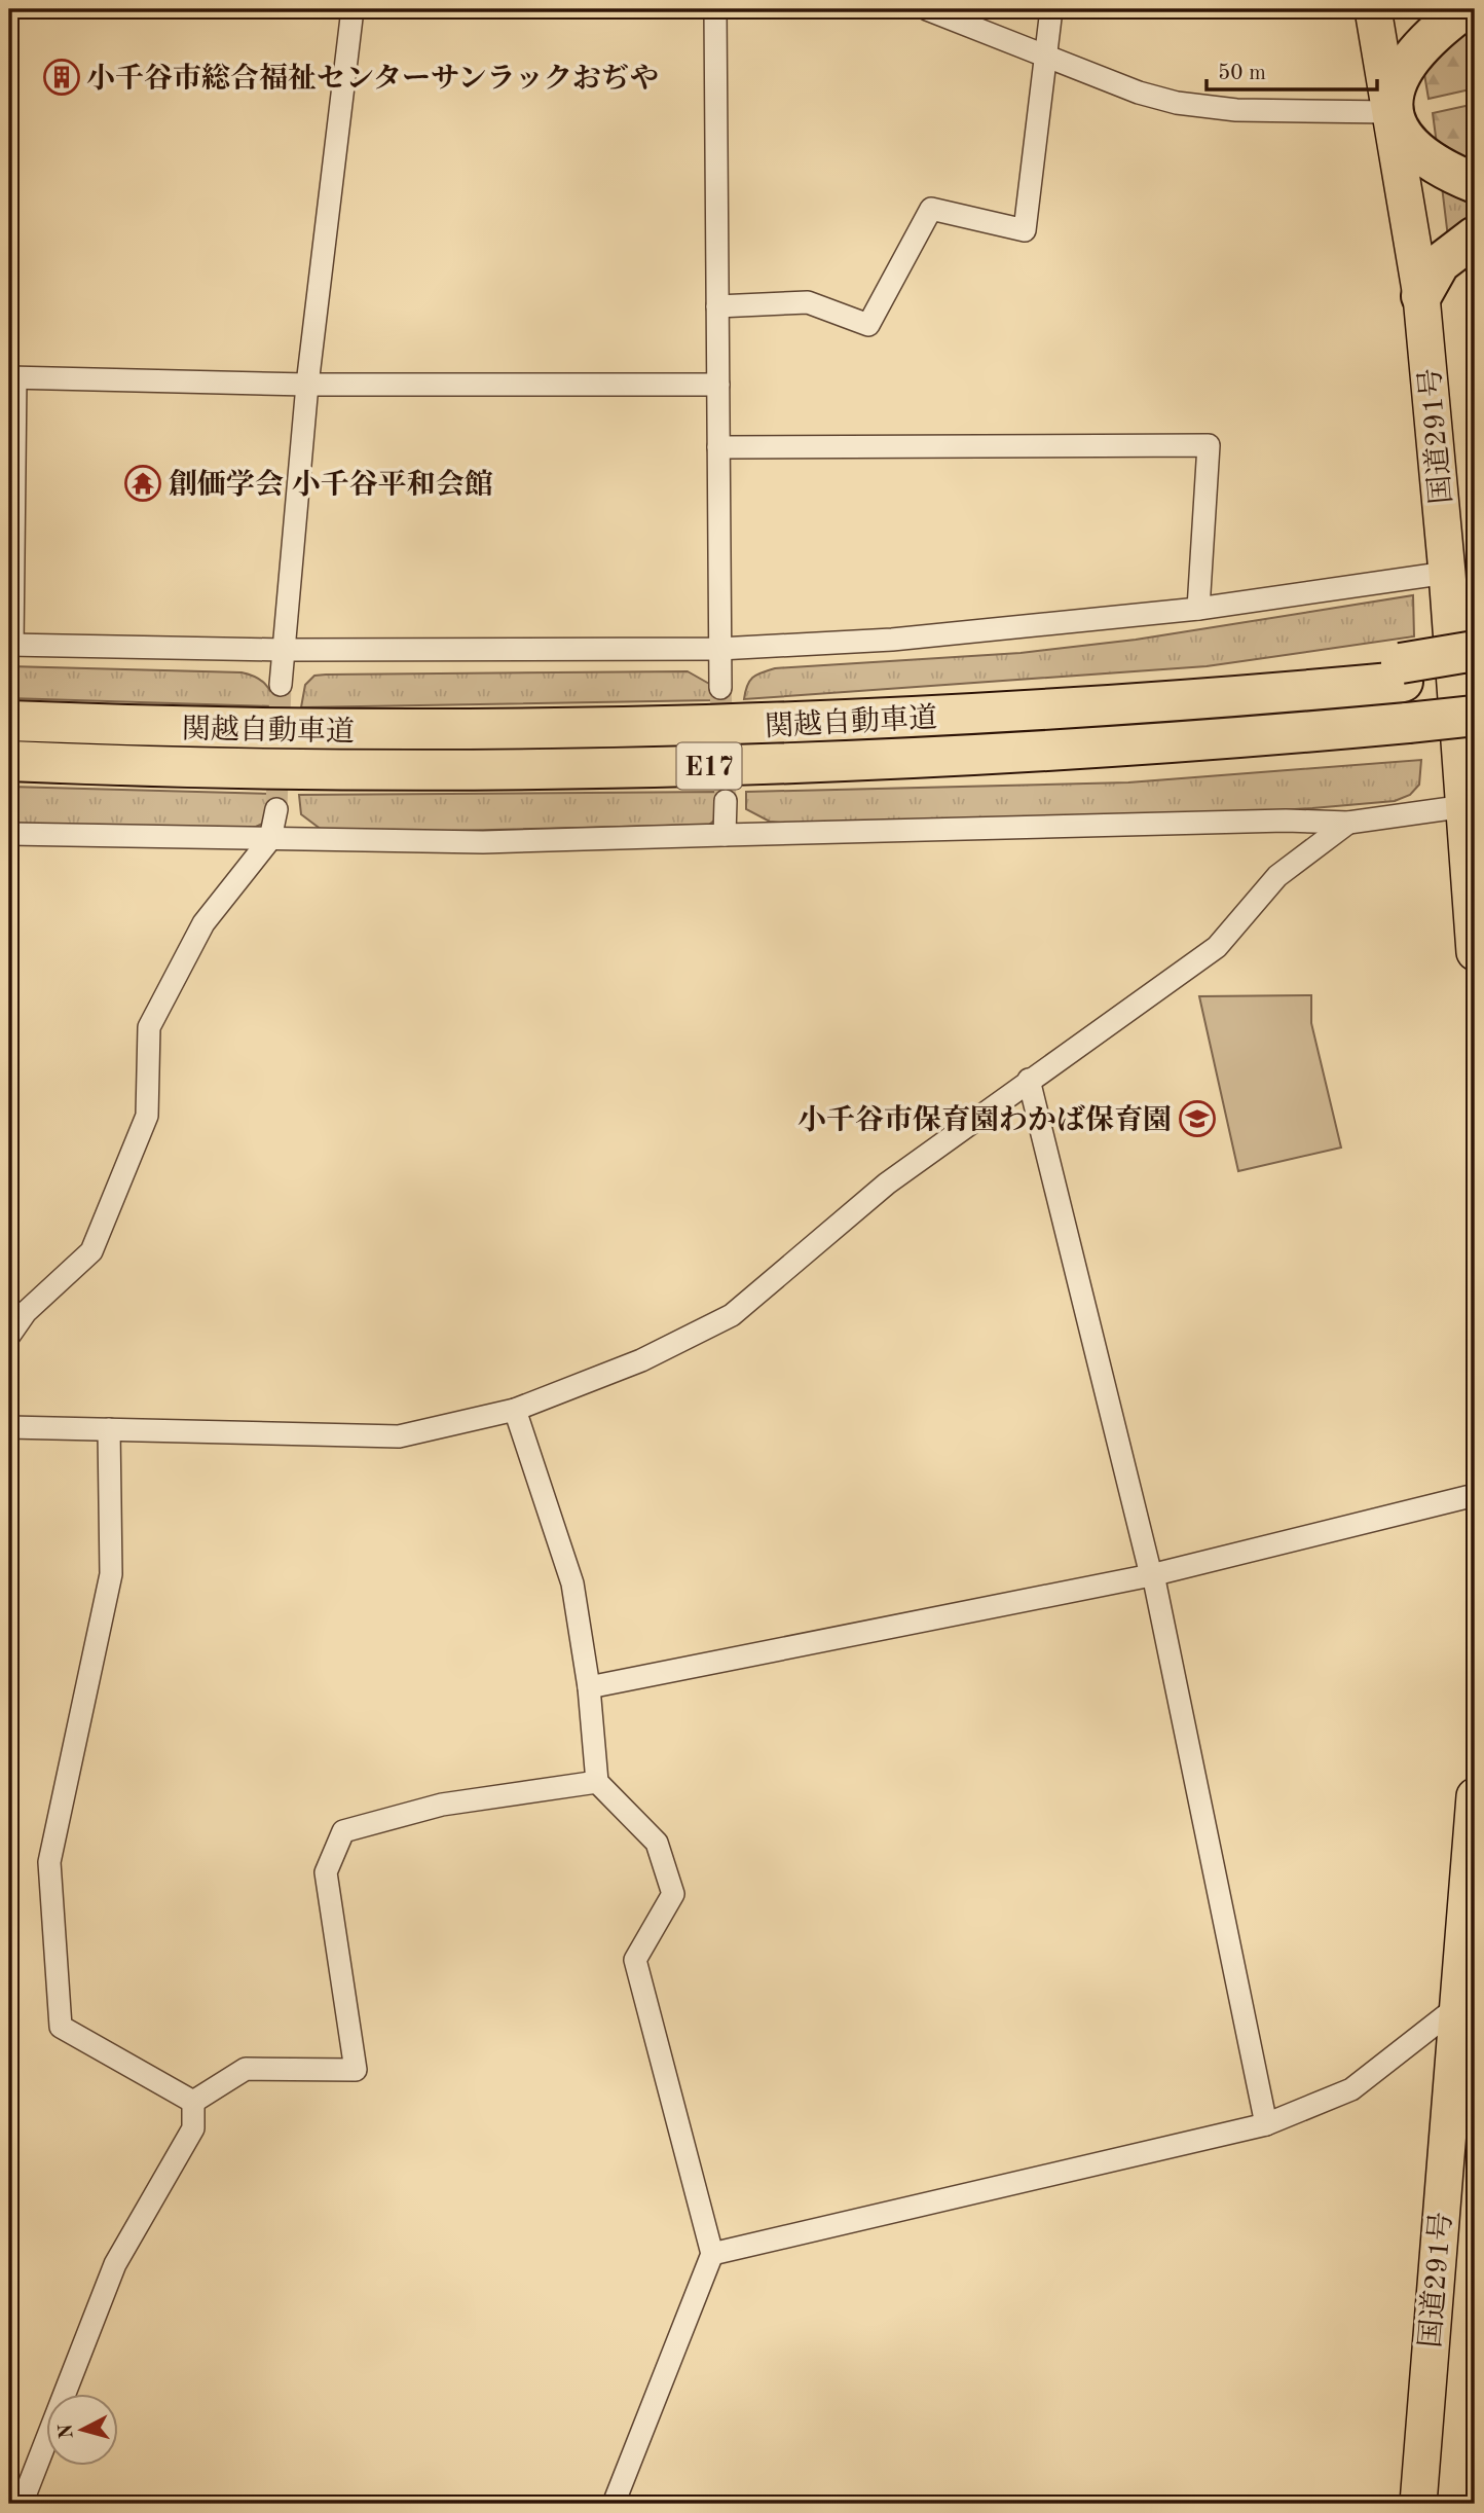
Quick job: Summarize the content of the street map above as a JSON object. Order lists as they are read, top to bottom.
{
  "streets": {
    "highway": ["国道291号", "関越自動車道", "E17"]
  },
  "places": {
    "building": ["小千谷市総合福祉センターサンラックおぢや"],
    "temple": ["創価学会 小千谷平和会館"],
    "school or university": ["小千谷市保育園わかば保育園"]
  },
  "scale_bar": "50 m",
  "north": "left"
}
